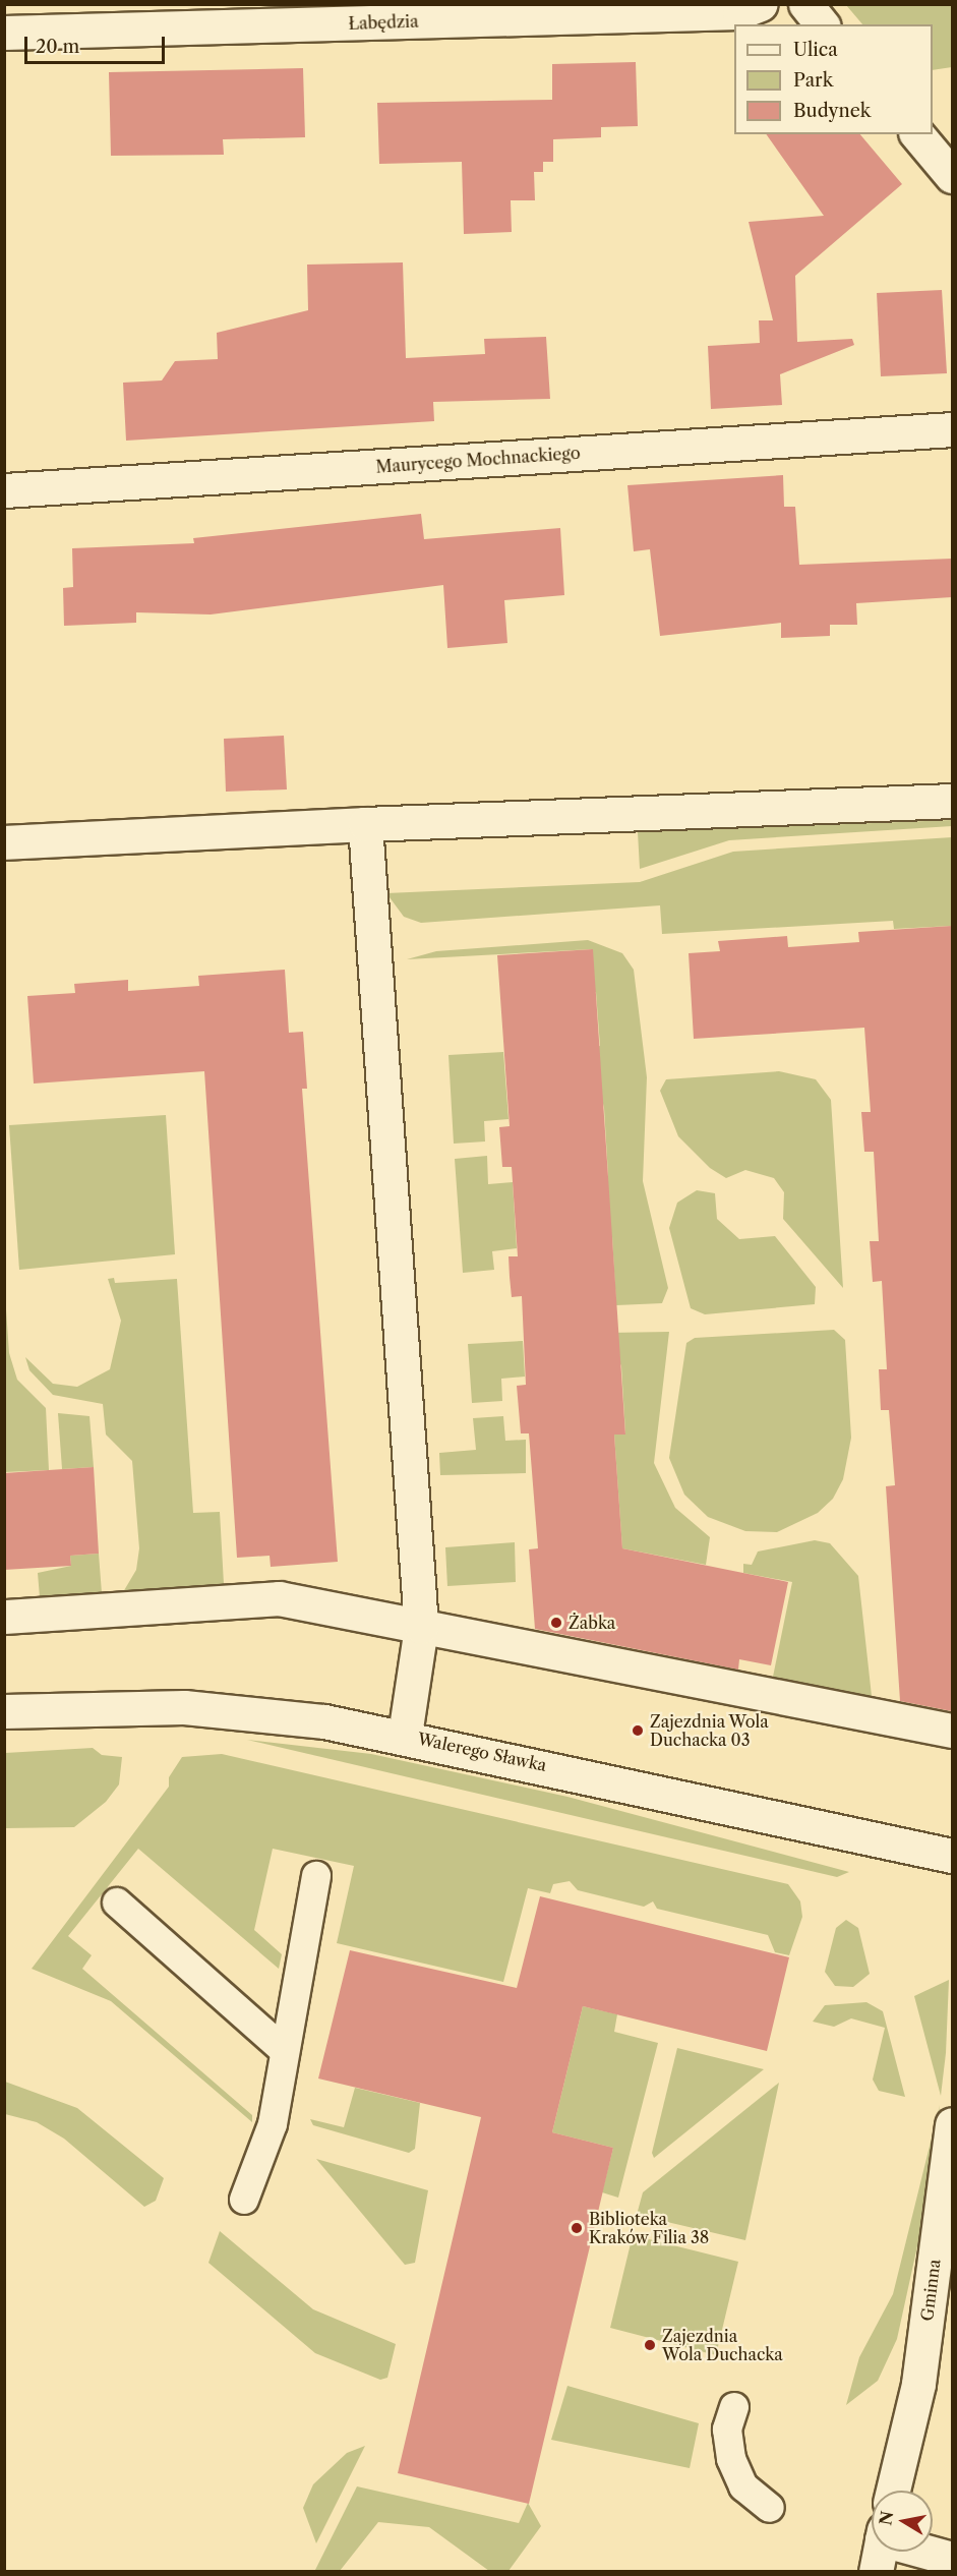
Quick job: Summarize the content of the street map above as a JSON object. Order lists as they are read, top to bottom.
{
  "streets": {
    "street": [
      "Łabędzia",
      "Maurycego Mochnackiego",
      "Walerego Sławka",
      "Gminna"
    ]
  },
  "places": [
    "Żabka",
    "Zajezdnia Wola Duchacka 03",
    "Biblioteka Kraków Filia 38",
    "Zajezdnia Wola Duchacka"
  ],
  "legend": ["Ulica", "Park", "Budynek"],
  "scale_bar": "20 m",
  "north": "left"
}
